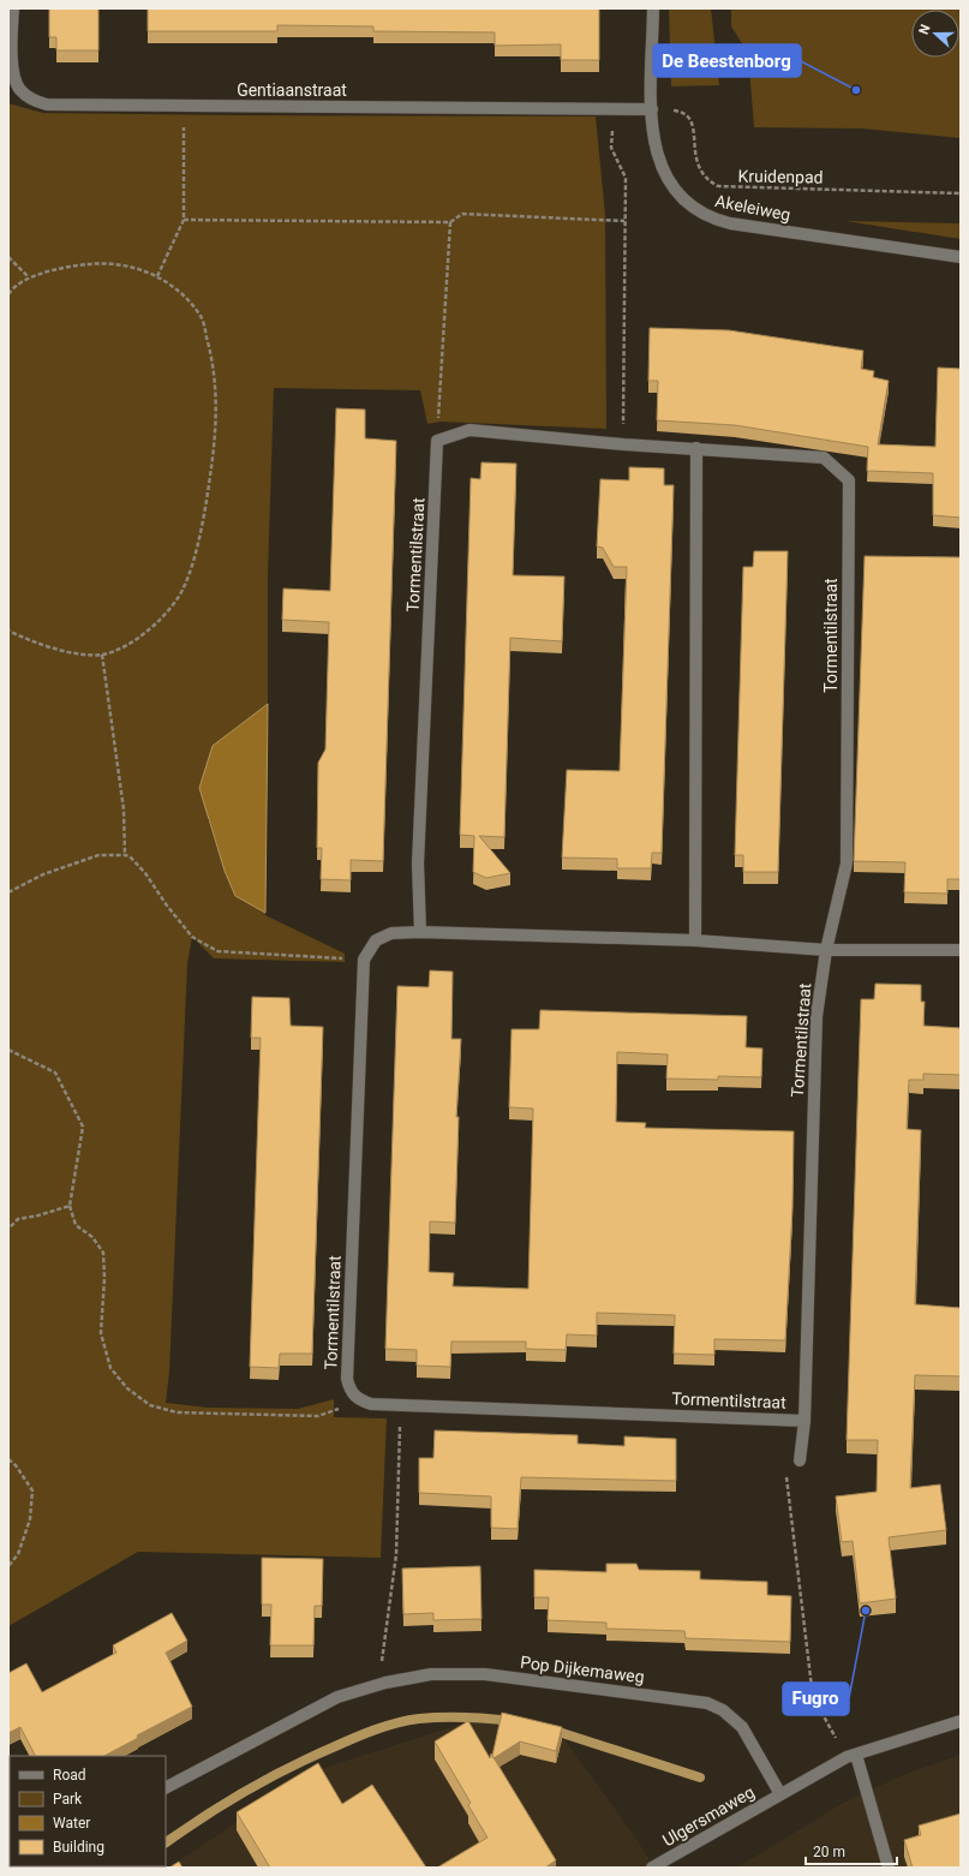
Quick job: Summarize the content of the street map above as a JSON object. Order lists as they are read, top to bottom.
{
  "streets": {
    "street": [
      "Gentiaanstraat",
      "Akeleiweg",
      "Tormentilstraat",
      "Pop Dijkemaweg",
      "Ulgersmaweg"
    ],
    "path": ["Kruidenpad"]
  },
  "crossings": [
    ["Gentiaanstraat", "Kruidenpad"],
    ["Gentiaanstraat", "Akeleiweg"],
    ["Kruidenpad", "Akeleiweg"],
    ["Pop Dijkemaweg", "Ulgersmaweg"]
  ],
  "places": ["De Beestenborg", "Fugro"],
  "legend": [
    "Road",
    "Park",
    "Water",
    "Building"
  ],
  "scale_bar": "20 m",
  "north": "left"
}
